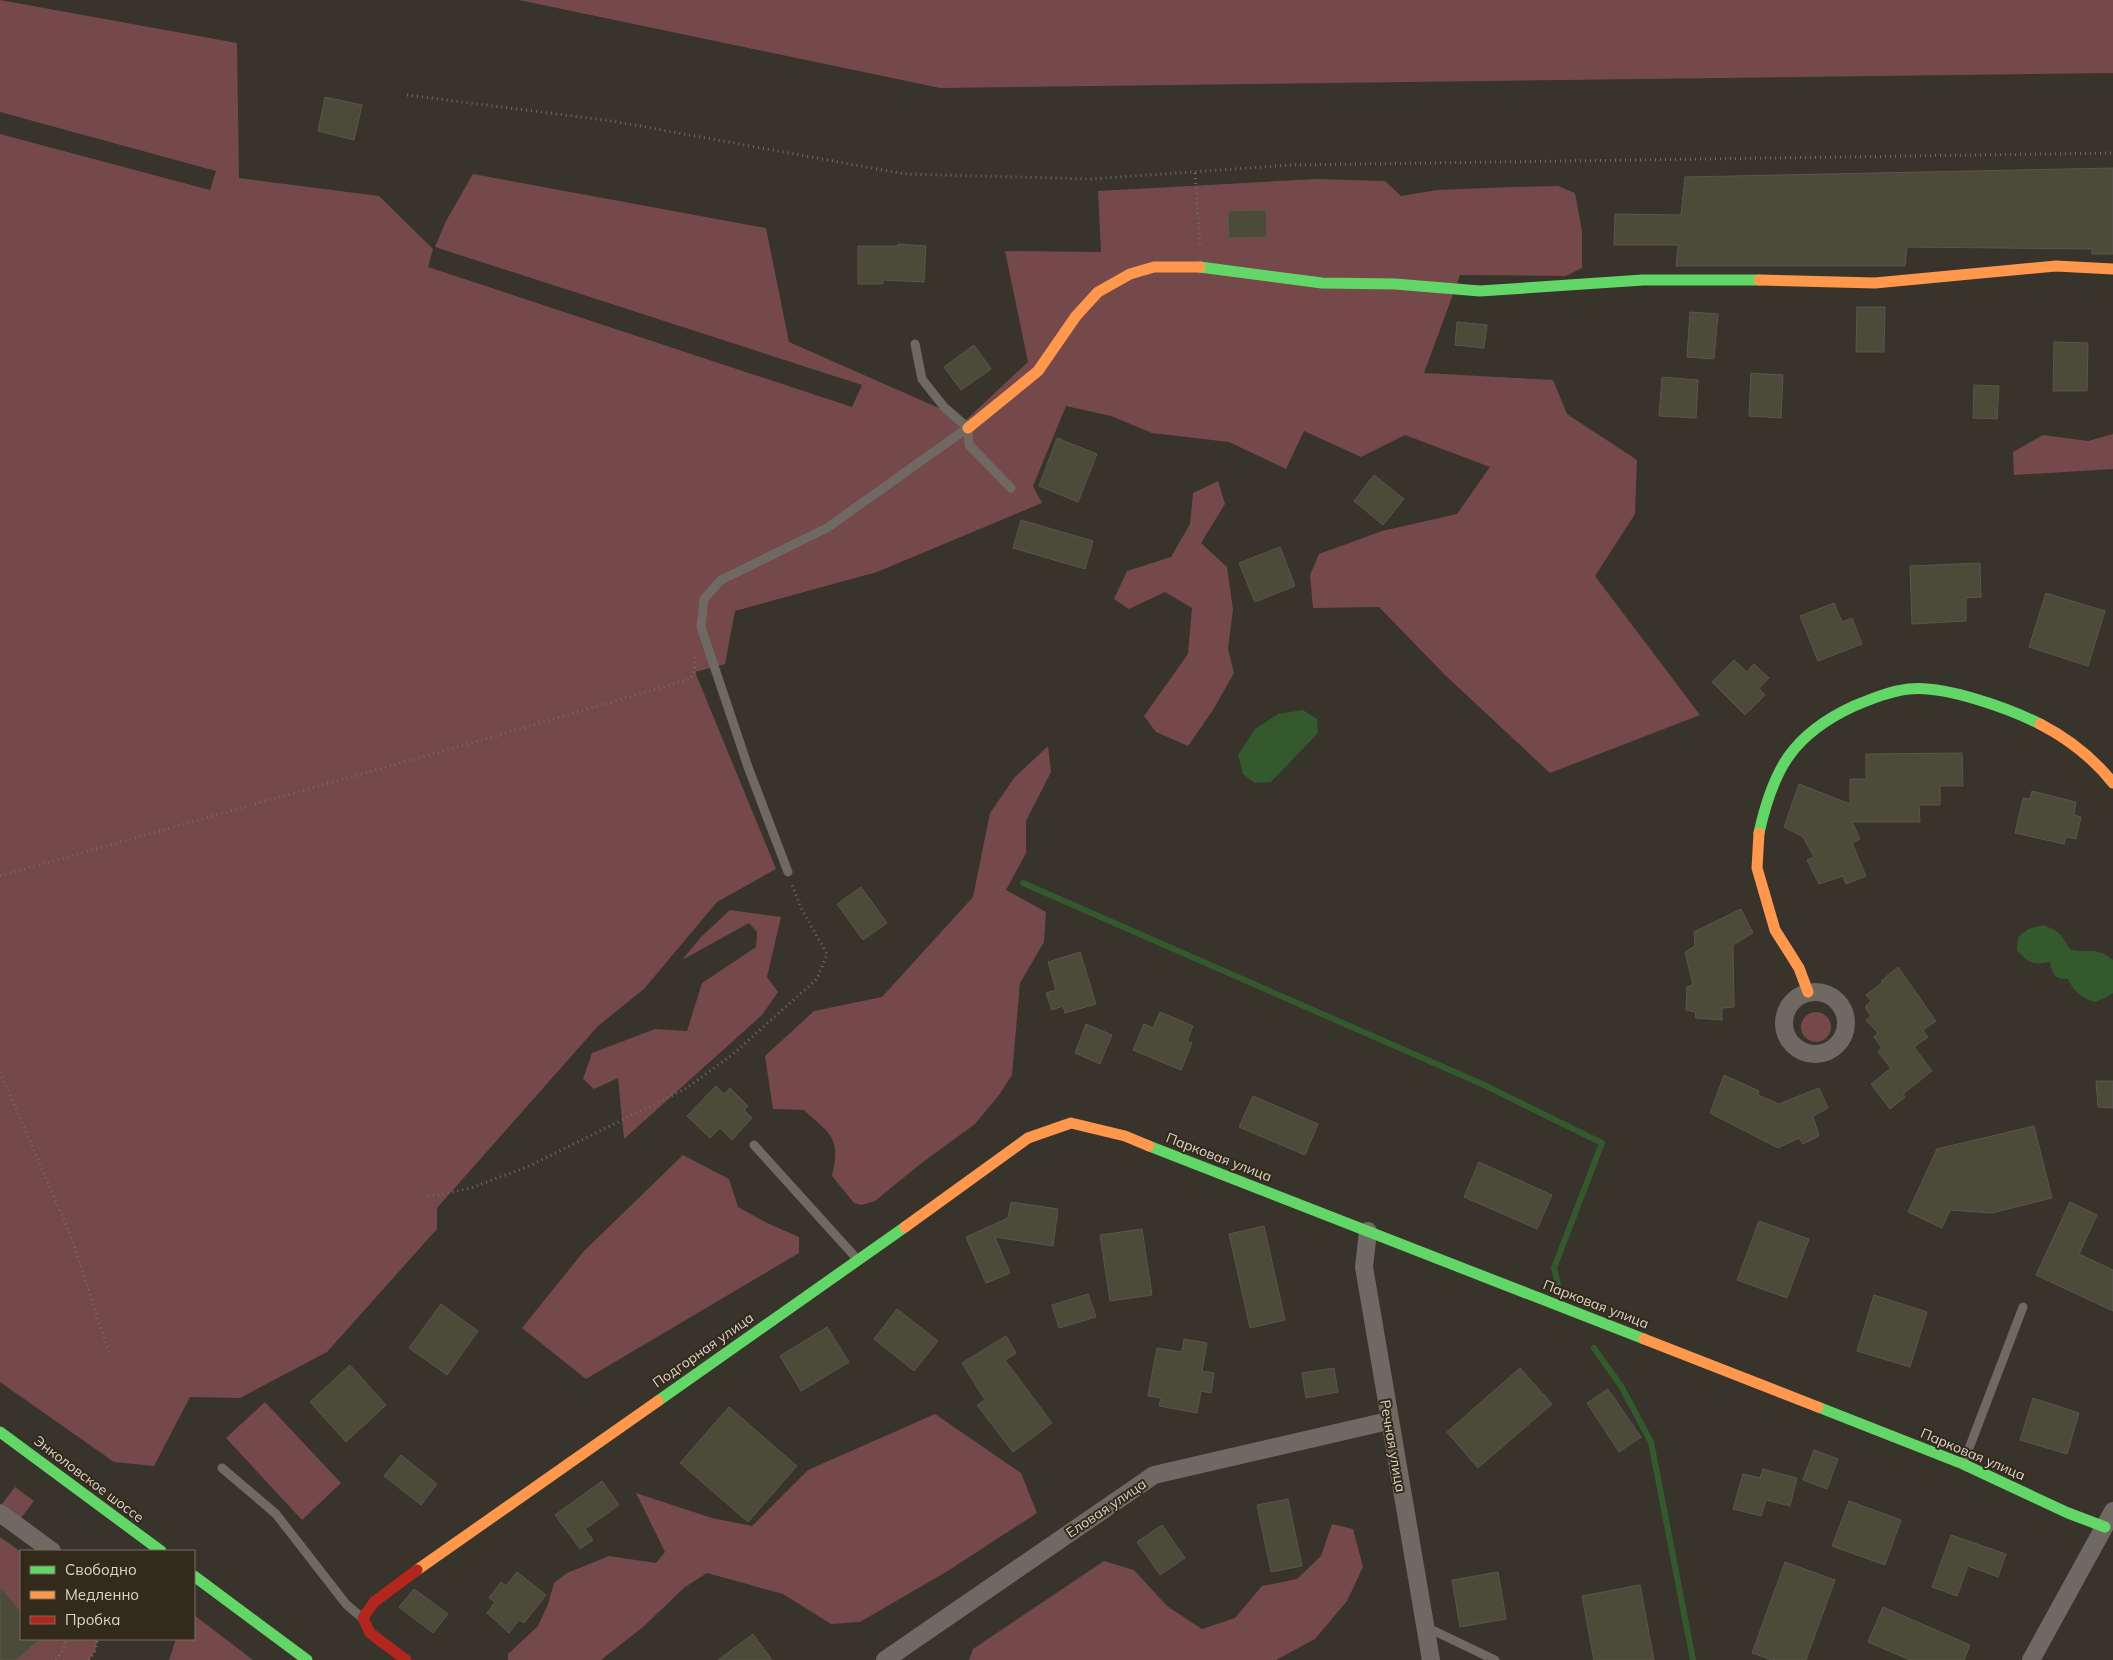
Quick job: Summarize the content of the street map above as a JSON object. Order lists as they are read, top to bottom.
{
  "streets": {
    "street": [
      "Парковая улица",
      "Подгорная улица",
      "Речная улица",
      "Энколовское шоссе",
      "Еловая улица"
    ]
  },
  "crossings": [
    ["Парковая улица", "Подгорная улица"],
    ["Парковая улица", "Речная улица"],
    ["Речная улица", "Еловая улица"]
  ],
  "legend": ["Свободно", "Медленно", "Пробка"]
}
